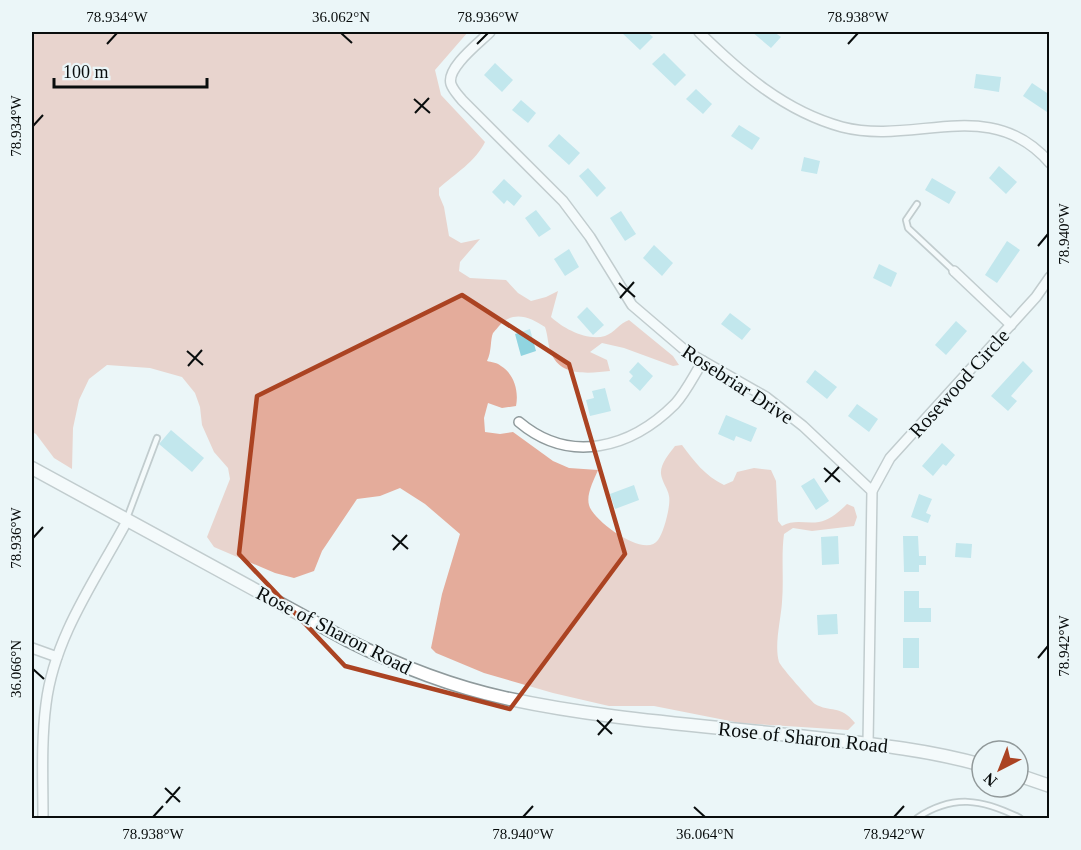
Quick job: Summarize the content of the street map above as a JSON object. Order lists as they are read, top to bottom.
{
  "streets": {
    "street": ["Rosewood Circle", "Rosebriar Drive", "Rose of Sharon Road"]
  },
  "crossings": [
    ["Rosewood Circle", "Rosebriar Drive"]
  ],
  "scale_bar": "100 m",
  "north": "bottom left",
  "coordinates": [
    "78.934°W",
    "36.062°N",
    "78.936°W",
    "78.938°W",
    "78.940°W",
    "78.942°W",
    "36.066°N",
    "36.064°N"
  ]
}
